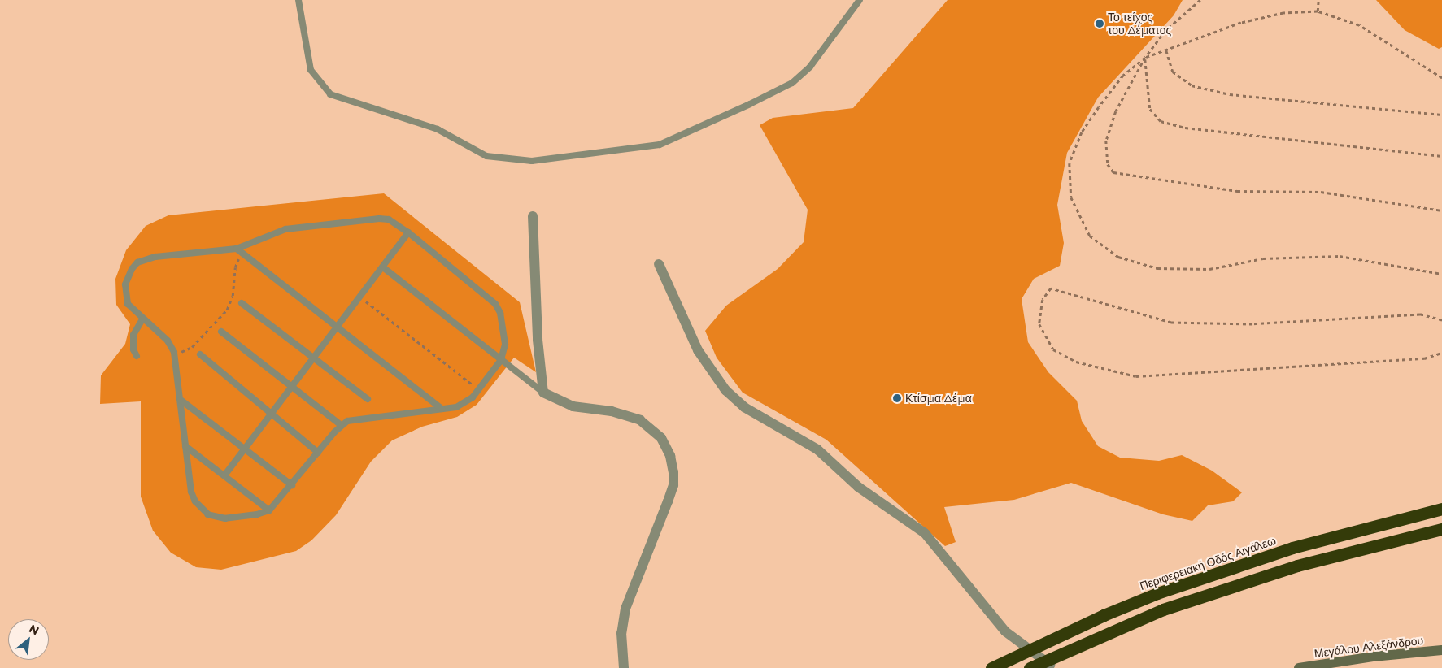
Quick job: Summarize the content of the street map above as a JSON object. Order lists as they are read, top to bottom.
{
  "streets": {
    "highway": ["Περιφερειακή Οδός Αιγάλεω"],
    "main road": ["Μεγάλου Αλεξάνδρου"]
  },
  "places": ["Το τείχος του Δέματος", "Κτίσμα Δέμα"],
  "north": "top right"
}
